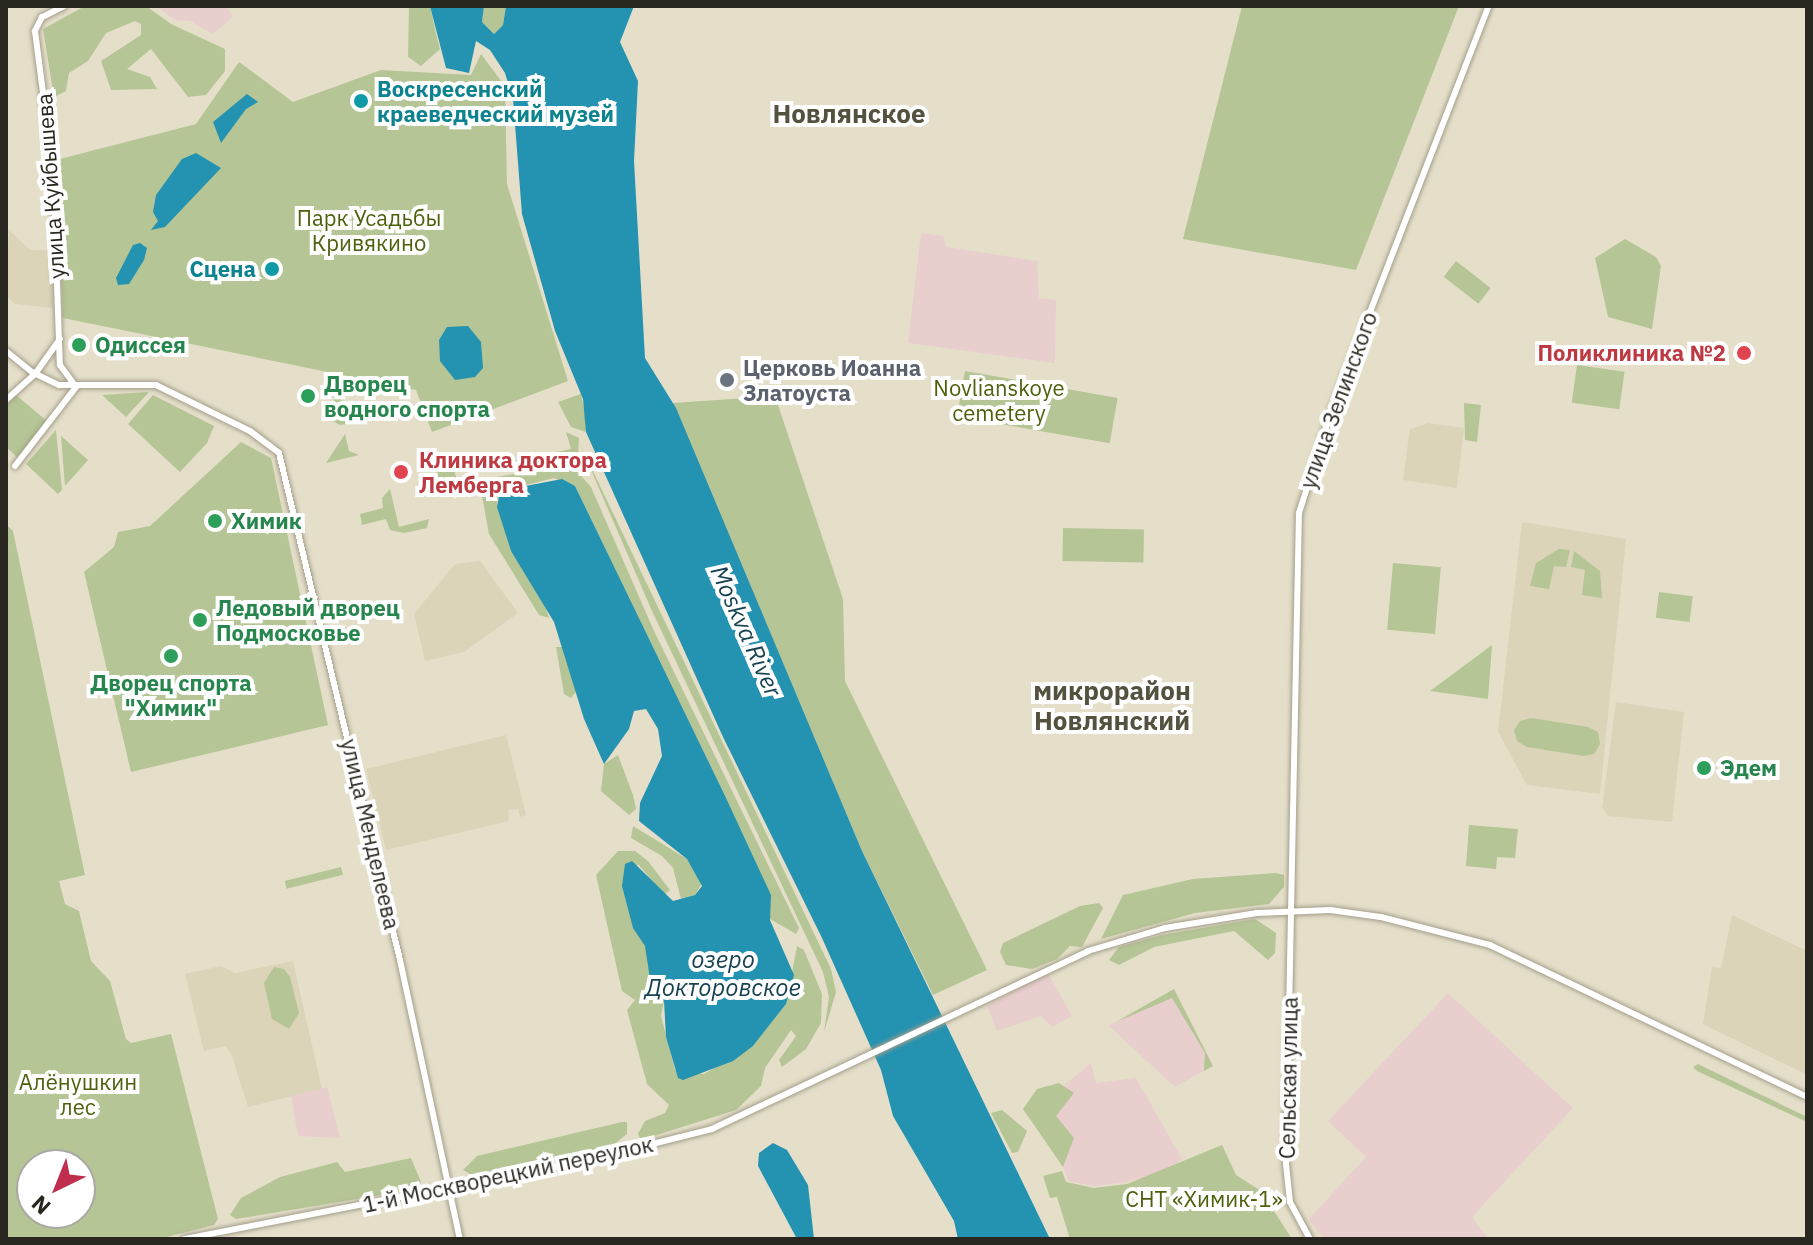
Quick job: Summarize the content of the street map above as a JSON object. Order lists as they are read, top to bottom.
{
  "streets": {
    "street": [
      "улица Куйбышева",
      "улица Зелинского",
      "улица Менделеева",
      "Сельская улица",
      "1-й Москворецкий переулок"
    ]
  },
  "crossings": [
    ["улица Куйбышева", "улица Менделеева"],
    ["улица Зелинского", "Сельская улица"],
    ["улица Зелинского", "1-й Москворецкий переулок"],
    ["улица Менделеева", "1-й Москворецкий переулок"],
    ["Сельская улица", "1-й Москворецкий переулок"]
  ],
  "districts": ["Новлянское", "микрорайон Новлянский"],
  "water": ["Moskva River", "озеро Докторовское"],
  "parks": [
    "Парк Усадьбы Кривякино",
    "Novlianskoye cemetery",
    "Алёнушкин лес",
    "СНТ «Химик-1»"
  ],
  "places": [
    "Воскресенский краеведческий музей",
    "Сцена",
    "Одиссея",
    "Поликлиника №2",
    "Церковь Иоанна Златоуста",
    "Дворец водного спорта",
    "Клиника доктора Лемберга",
    "Химик",
    "Ледовый дворец Подмосковье",
    "Дворец спорта \"Химик\"",
    "Эдем"
  ],
  "north": "bottom left"
}
